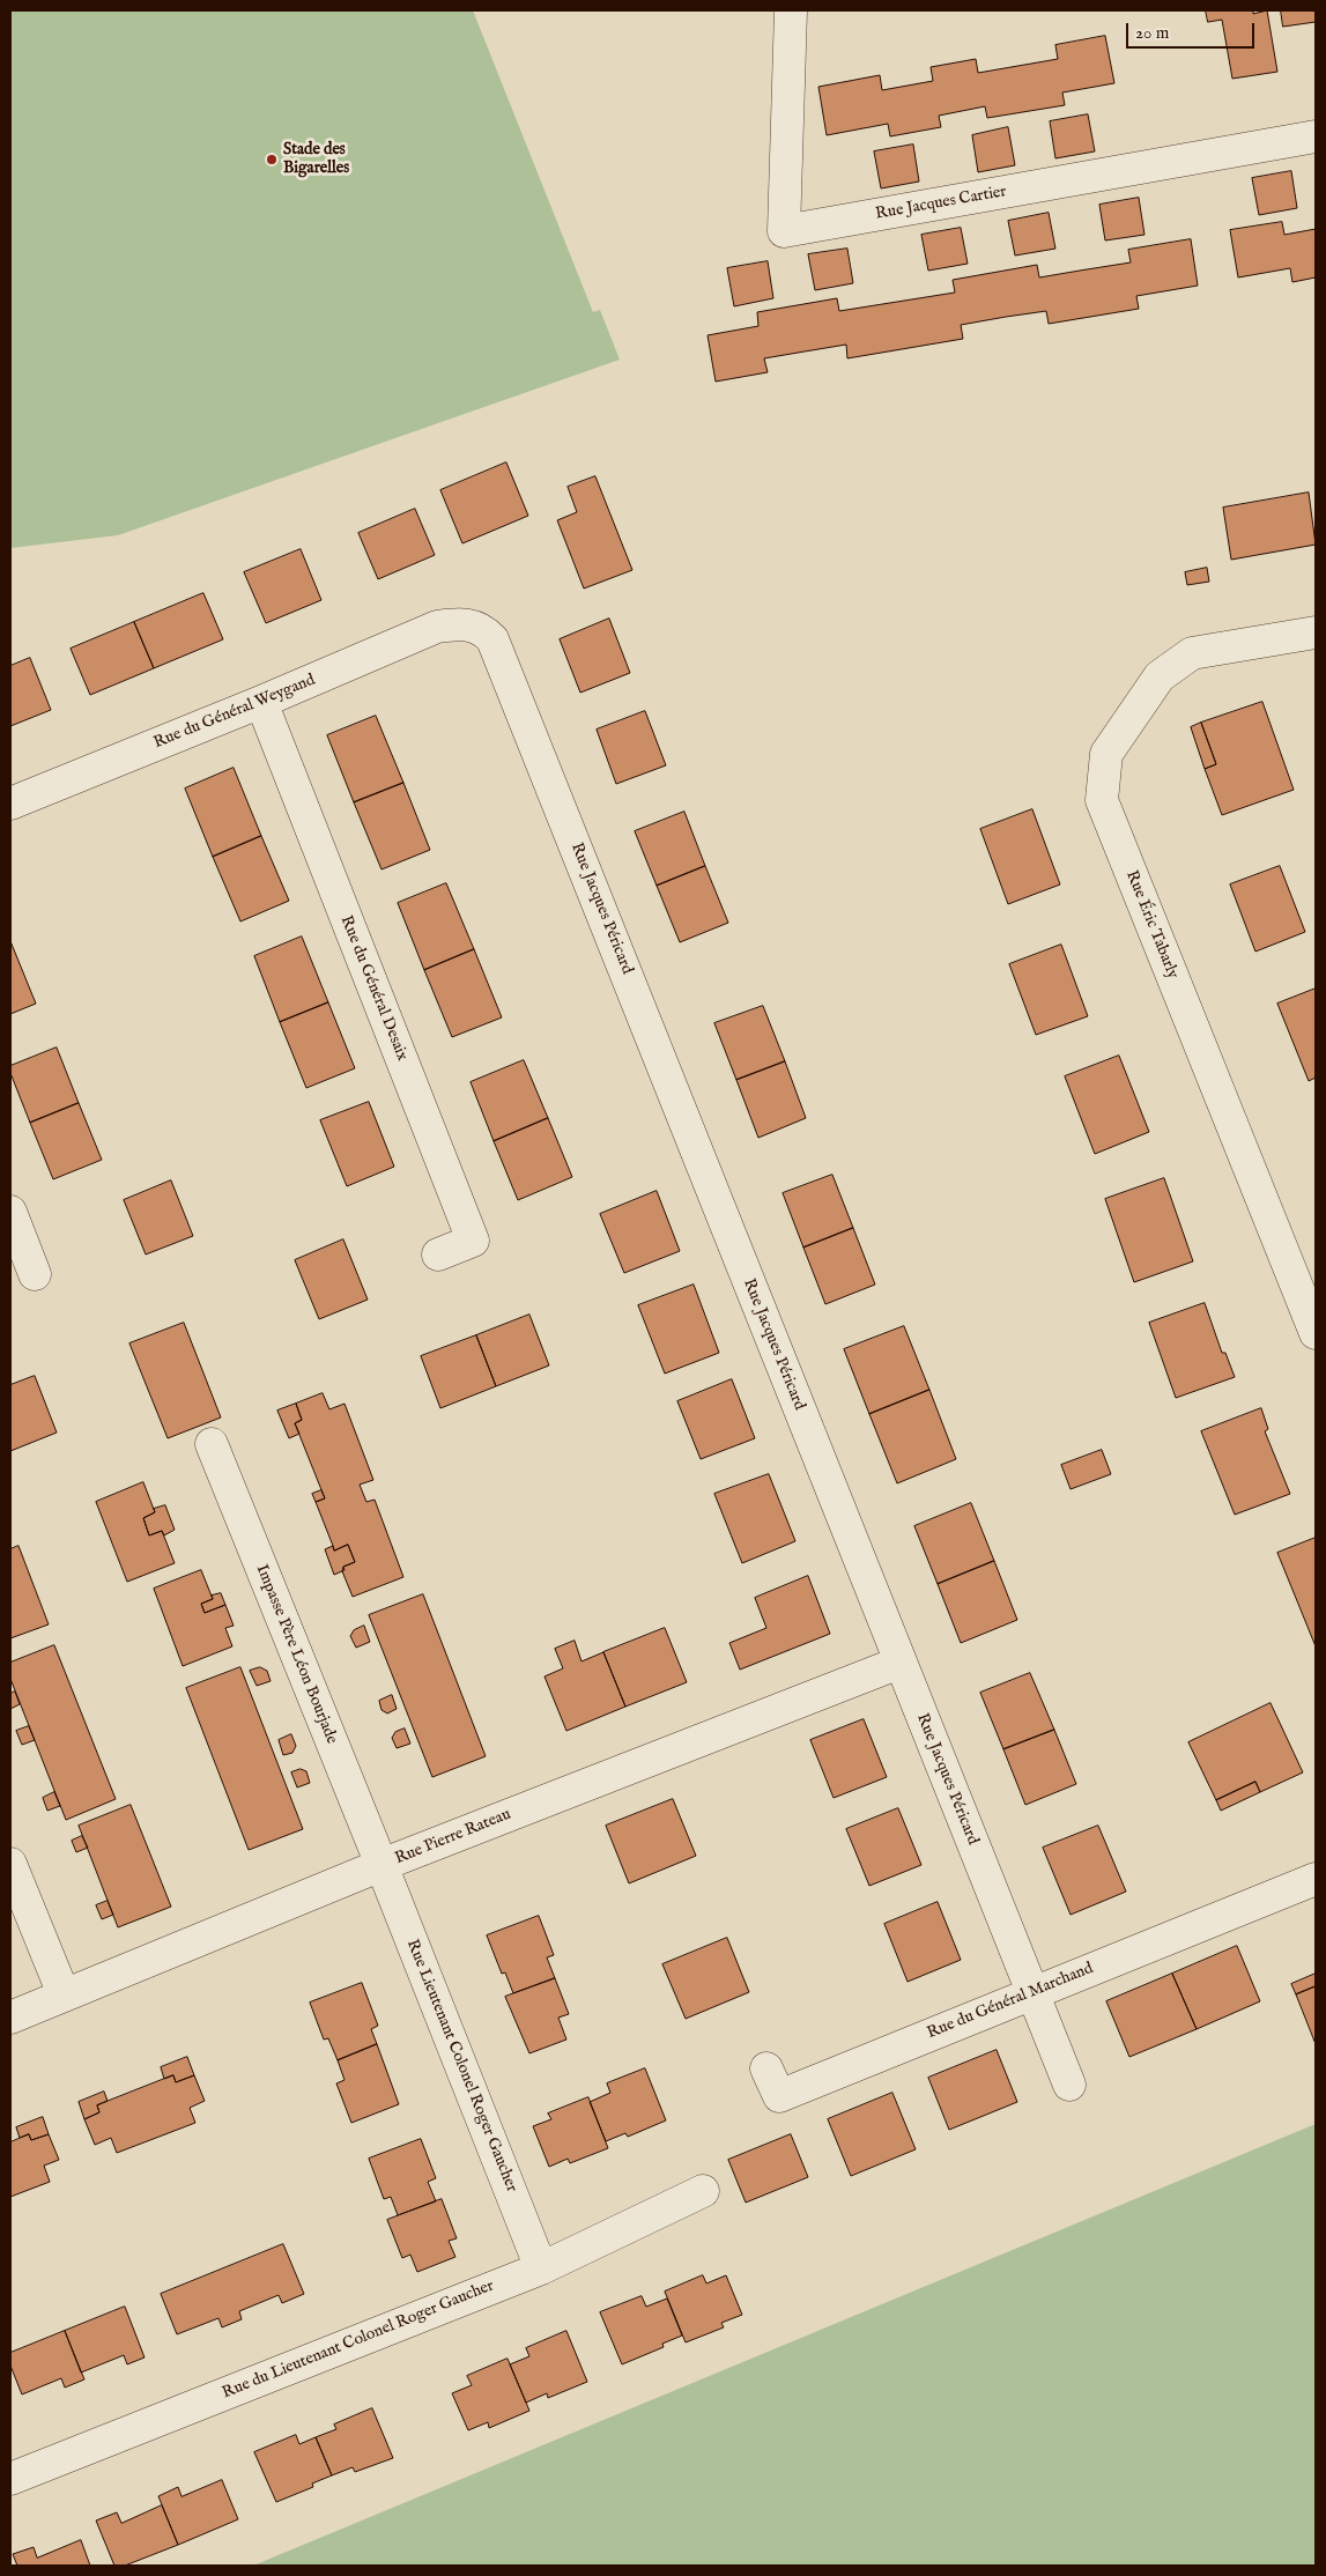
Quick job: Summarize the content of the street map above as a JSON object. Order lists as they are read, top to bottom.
{
  "streets": {
    "street": [
      "Rue Jacques Cartier",
      "Rue du Général Weygand",
      "Rue Jacques Péricard",
      "Rue Éric Tabarly",
      "Rue du Général Desaix",
      "Impasse Père Léon Bourjade",
      "Rue Pierre Rateau",
      "Rue du Général Marchand",
      "Rue Lieutenant Colonel Roger Gaucher",
      "Rue du Lieutenant Colonel Roger Gaucher"
    ]
  },
  "crossings": [
    ["Rue du Général Weygand", "Rue Jacques Péricard"],
    ["Rue du Général Weygand", "Rue du Général Desaix"],
    ["Rue Jacques Péricard", "Rue Pierre Rateau"],
    ["Rue Jacques Péricard", "Rue du Général Marchand"],
    ["Impasse Père Léon Bourjade", "Rue Pierre Rateau"],
    ["Impasse Père Léon Bourjade", "Rue Lieutenant Colonel Roger Gaucher"],
    ["Rue Pierre Rateau", "Rue Lieutenant Colonel Roger Gaucher"],
    ["Rue Lieutenant Colonel Roger Gaucher", "Rue du Lieutenant Colonel Roger Gaucher"]
  ],
  "places": ["Stade des Bigarelles"],
  "scale_bar": "20 m"
}
